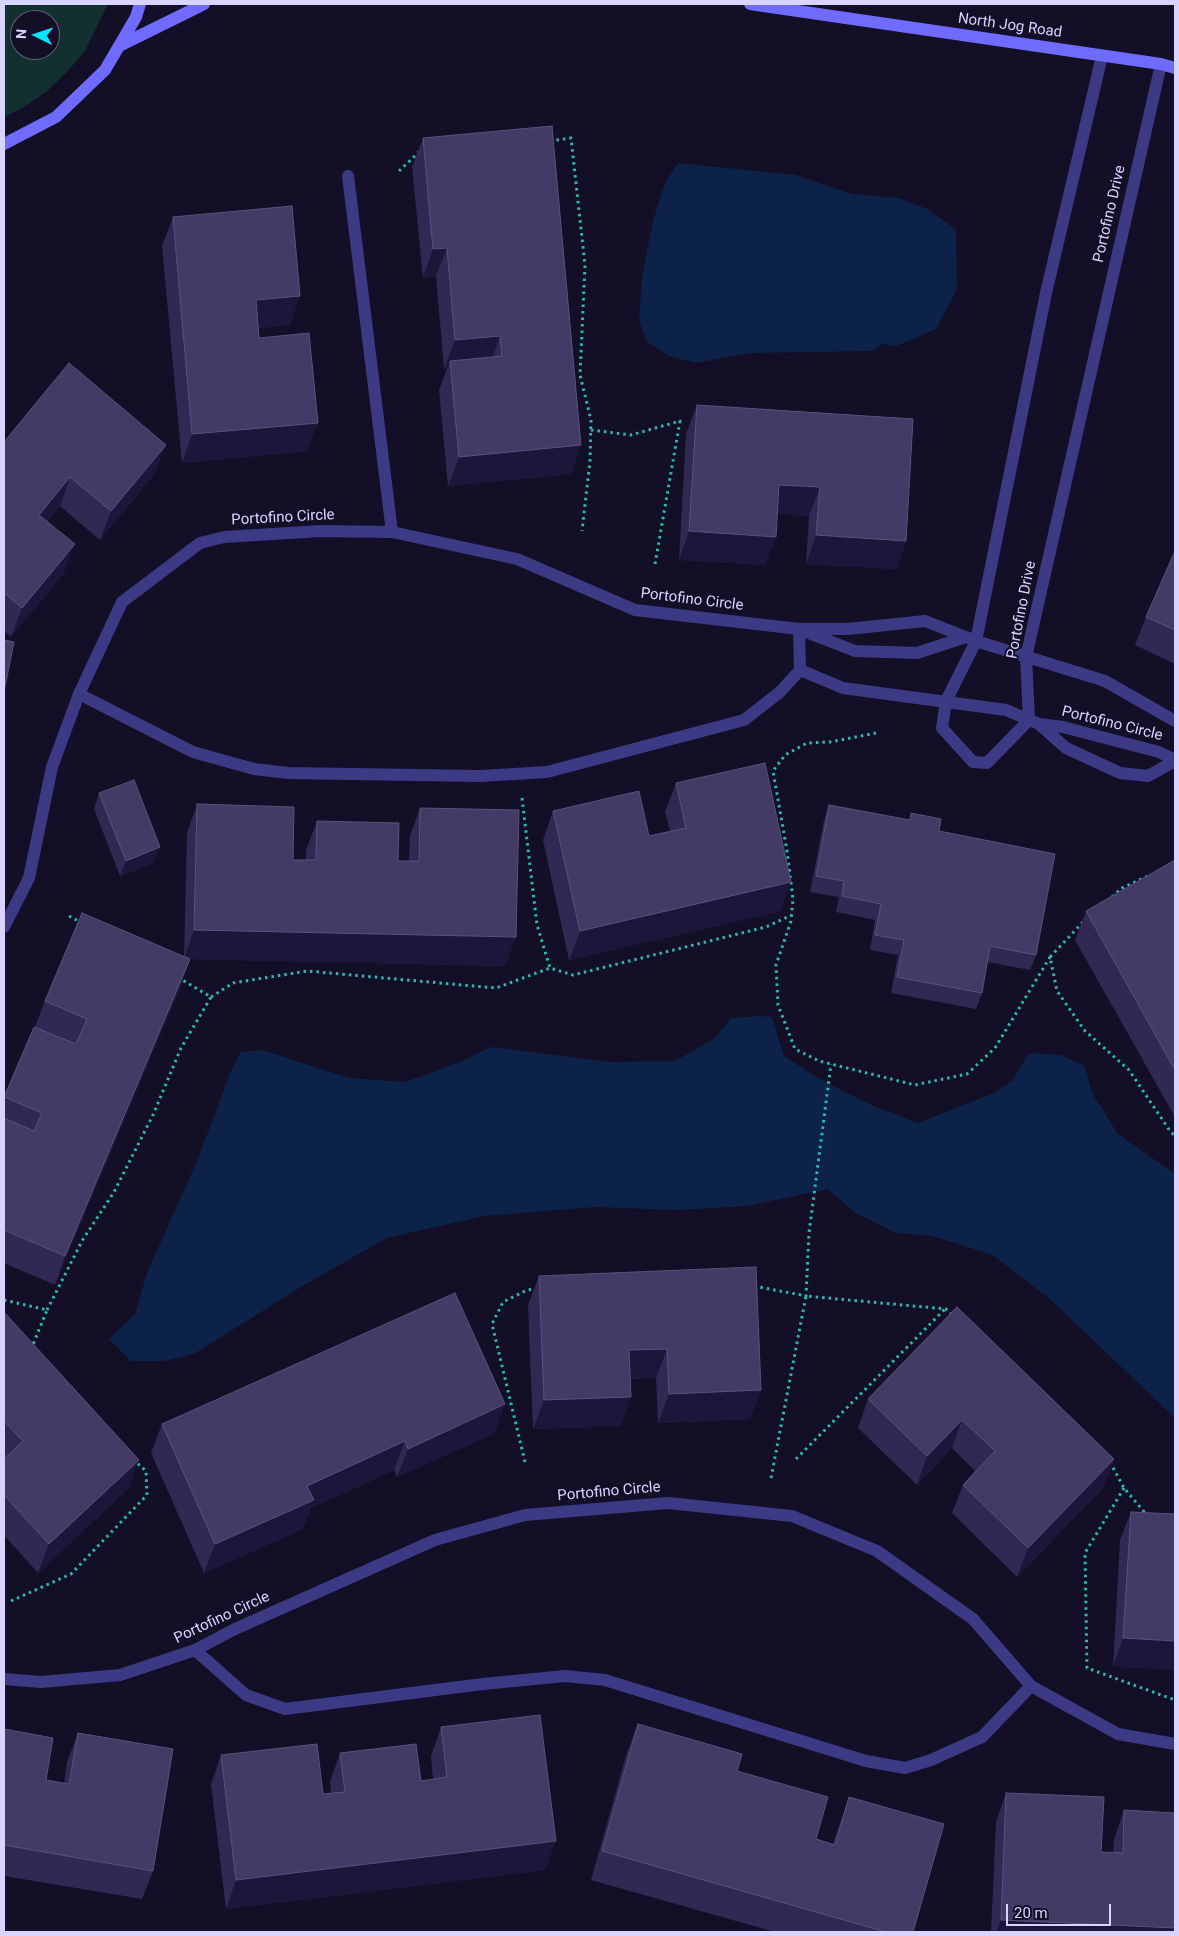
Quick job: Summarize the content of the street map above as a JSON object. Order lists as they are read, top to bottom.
{
  "streets": {
    "street": ["North Jog Road", "Portofino Drive", "Portofino Circle"]
  },
  "crossings": [
    ["North Jog Road", "Portofino Drive"],
    ["Portofino Drive", "Portofino Circle"]
  ],
  "scale_bar": "20 m",
  "north": "left"
}
